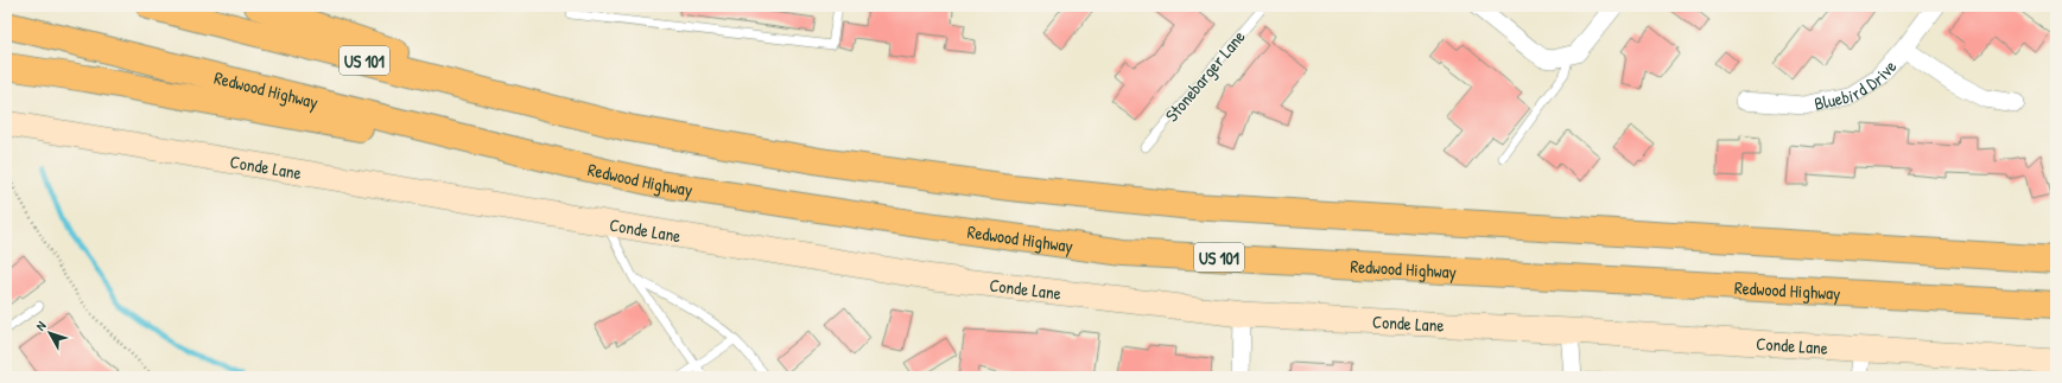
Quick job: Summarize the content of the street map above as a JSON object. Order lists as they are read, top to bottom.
{
  "streets": {
    "highway": ["US 101", "Redwood Highway"],
    "street": ["Bluebird Drive", "Conde Lane"],
    "lane": ["Stonebarger Lane"]
  },
  "north": "top left"
}
